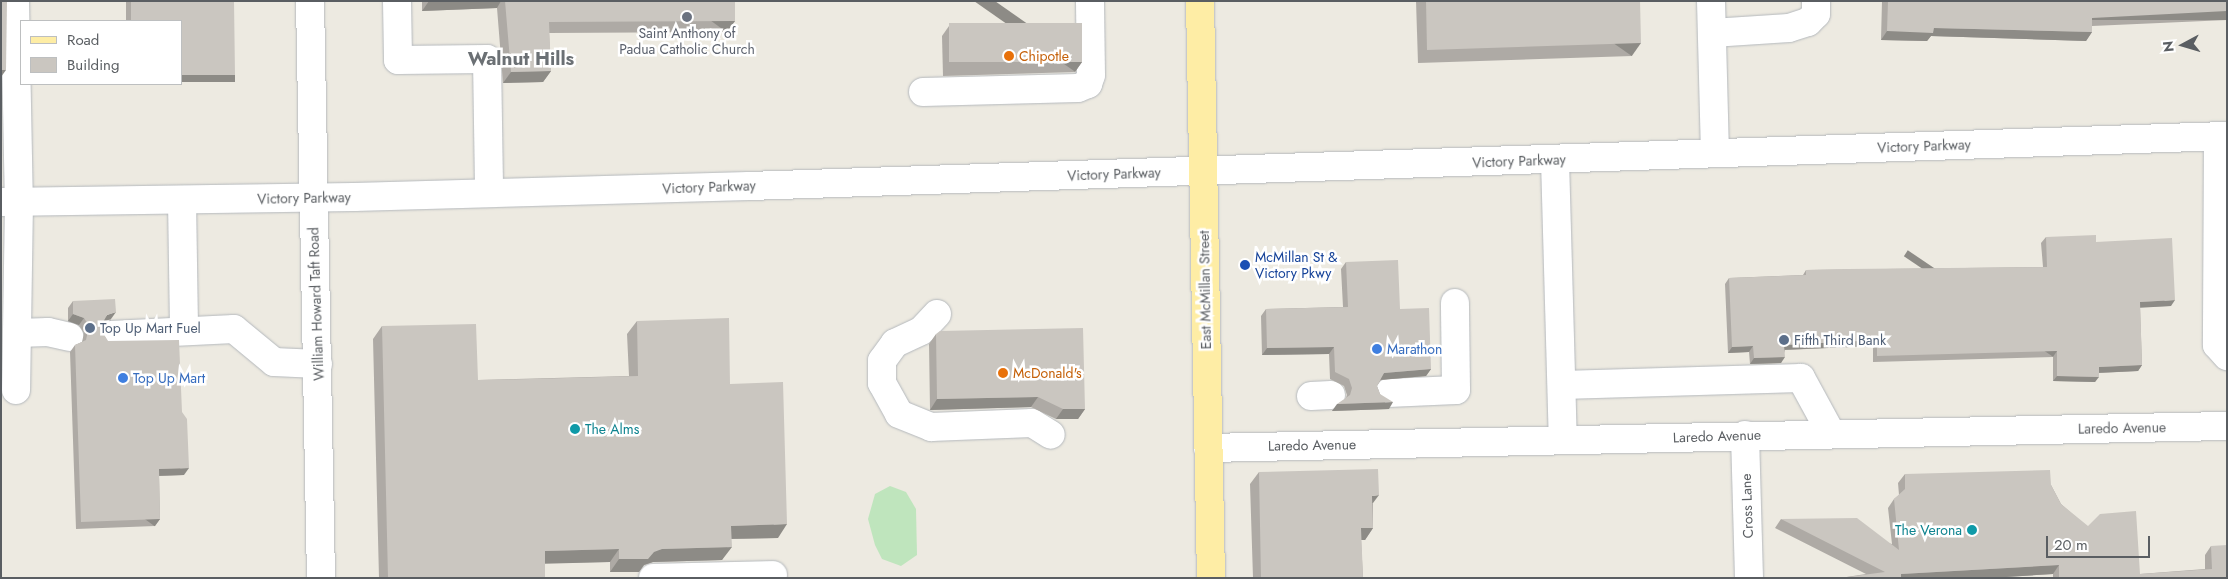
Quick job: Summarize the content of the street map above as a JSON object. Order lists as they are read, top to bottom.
{
  "streets": {
    "main road": ["East McMillan Street"],
    "street": [
      "Victory Parkway",
      "William Howard Taft Road",
      "Laredo Avenue",
      "Cross Lane"
    ]
  },
  "crossings": [
    ["Victory Parkway", "East McMillan Street"],
    ["Victory Parkway", "William Howard Taft Road"],
    ["East McMillan Street", "Laredo Avenue"],
    ["Laredo Avenue", "Cross Lane"]
  ],
  "districts": ["Walnut Hills"],
  "places": [
    "Saint Anthony of Padua Catholic Church",
    "Chipotle",
    "McMillan St & Victory Pkwy",
    "Top Up Mart Fuel",
    "Fifth Third Bank",
    "Marathon",
    "McDonald's",
    "Top Up Mart",
    "The Alms",
    "The Verona"
  ],
  "legend": ["Road", "Building"],
  "scale_bar": "20 m",
  "north": "left"
}
